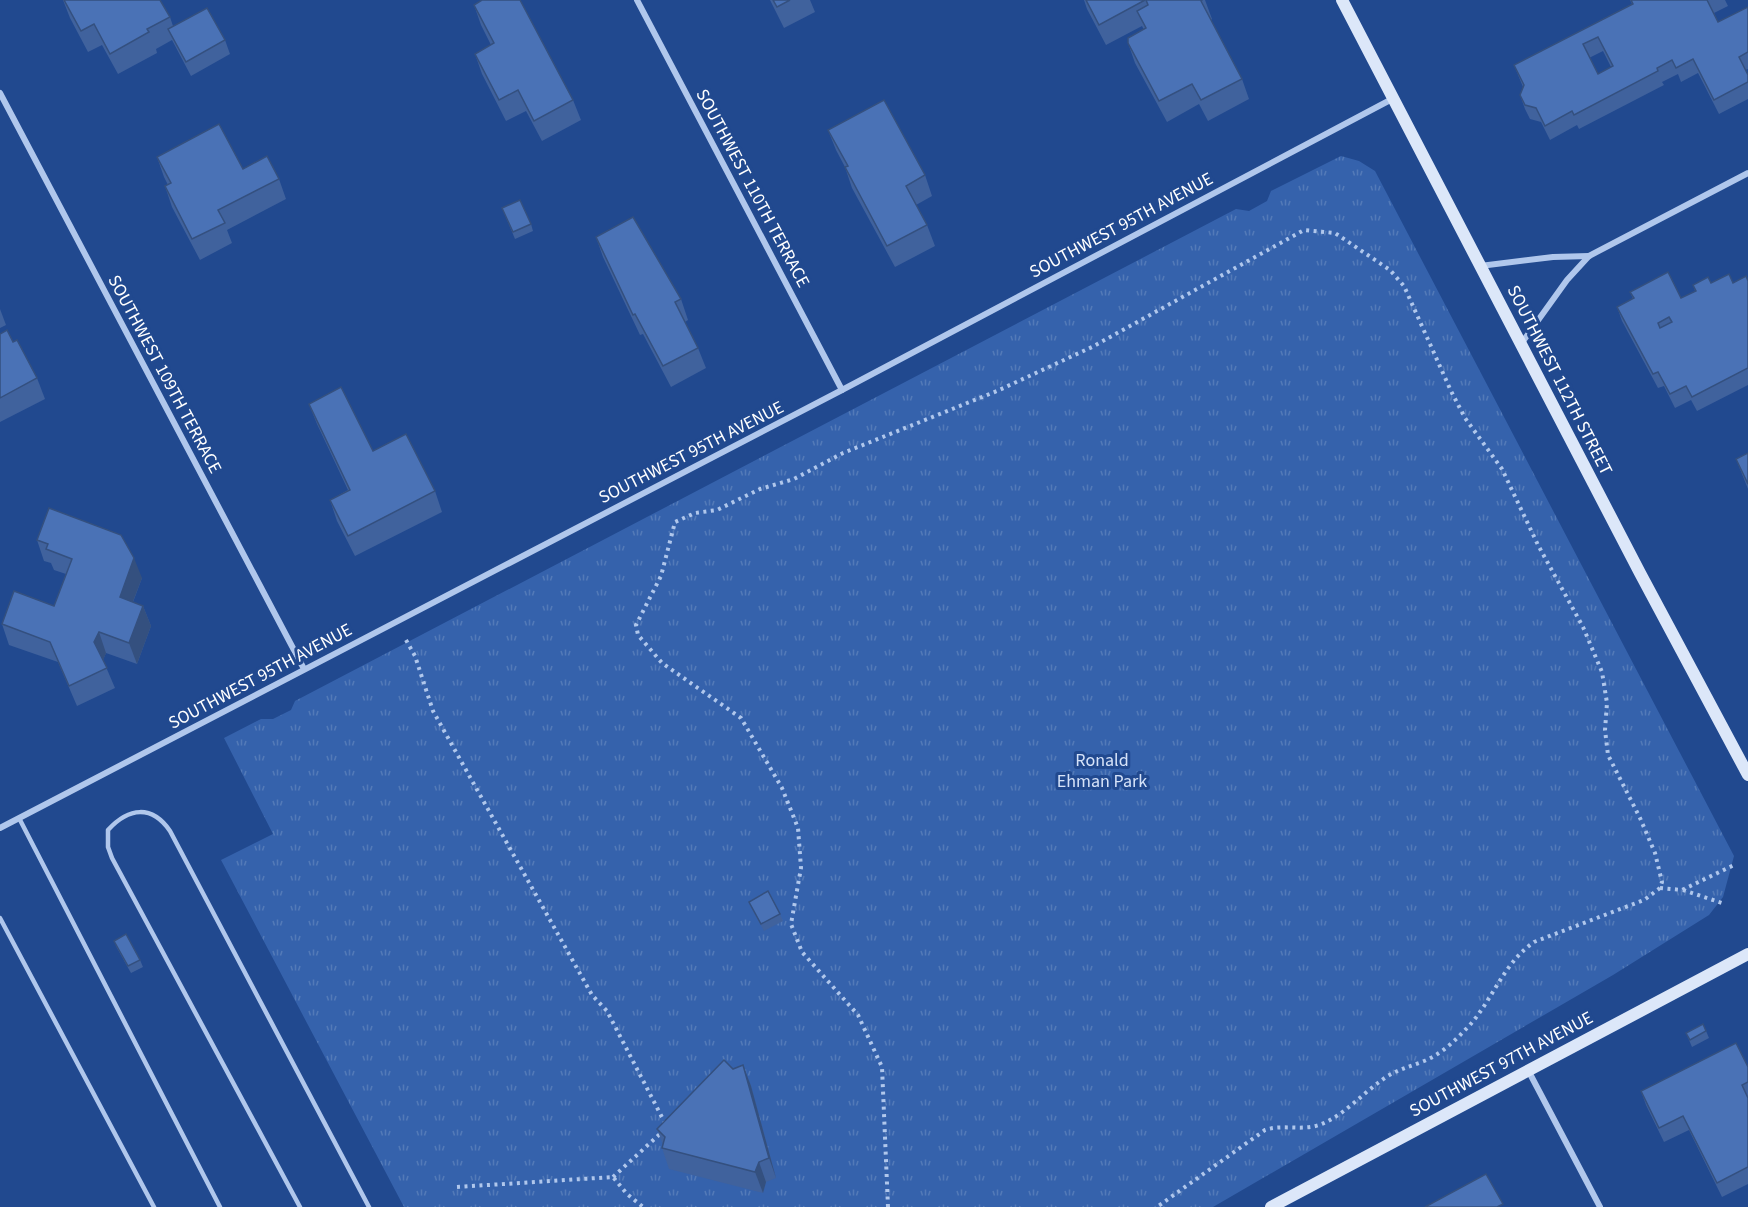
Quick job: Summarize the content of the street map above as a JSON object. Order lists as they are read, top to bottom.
{
  "streets": {
    "main road": ["SOUTHWEST 112TH STREET", "SOUTHWEST 97TH AVENUE"],
    "street": ["SOUTHWEST 110TH TERRACE", "SOUTHWEST 95TH AVENUE", "SOUTHWEST 109TH TERRACE"]
  },
  "crossings": [
    ["SOUTHWEST 110TH TERRACE", "SOUTHWEST 95TH AVENUE"],
    ["SOUTHWEST 95TH AVENUE", "SOUTHWEST 109TH TERRACE"],
    ["SOUTHWEST 95TH AVENUE", "SOUTHWEST 112TH STREET"]
  ],
  "parks": ["Ronald Ehman Park"]
}
